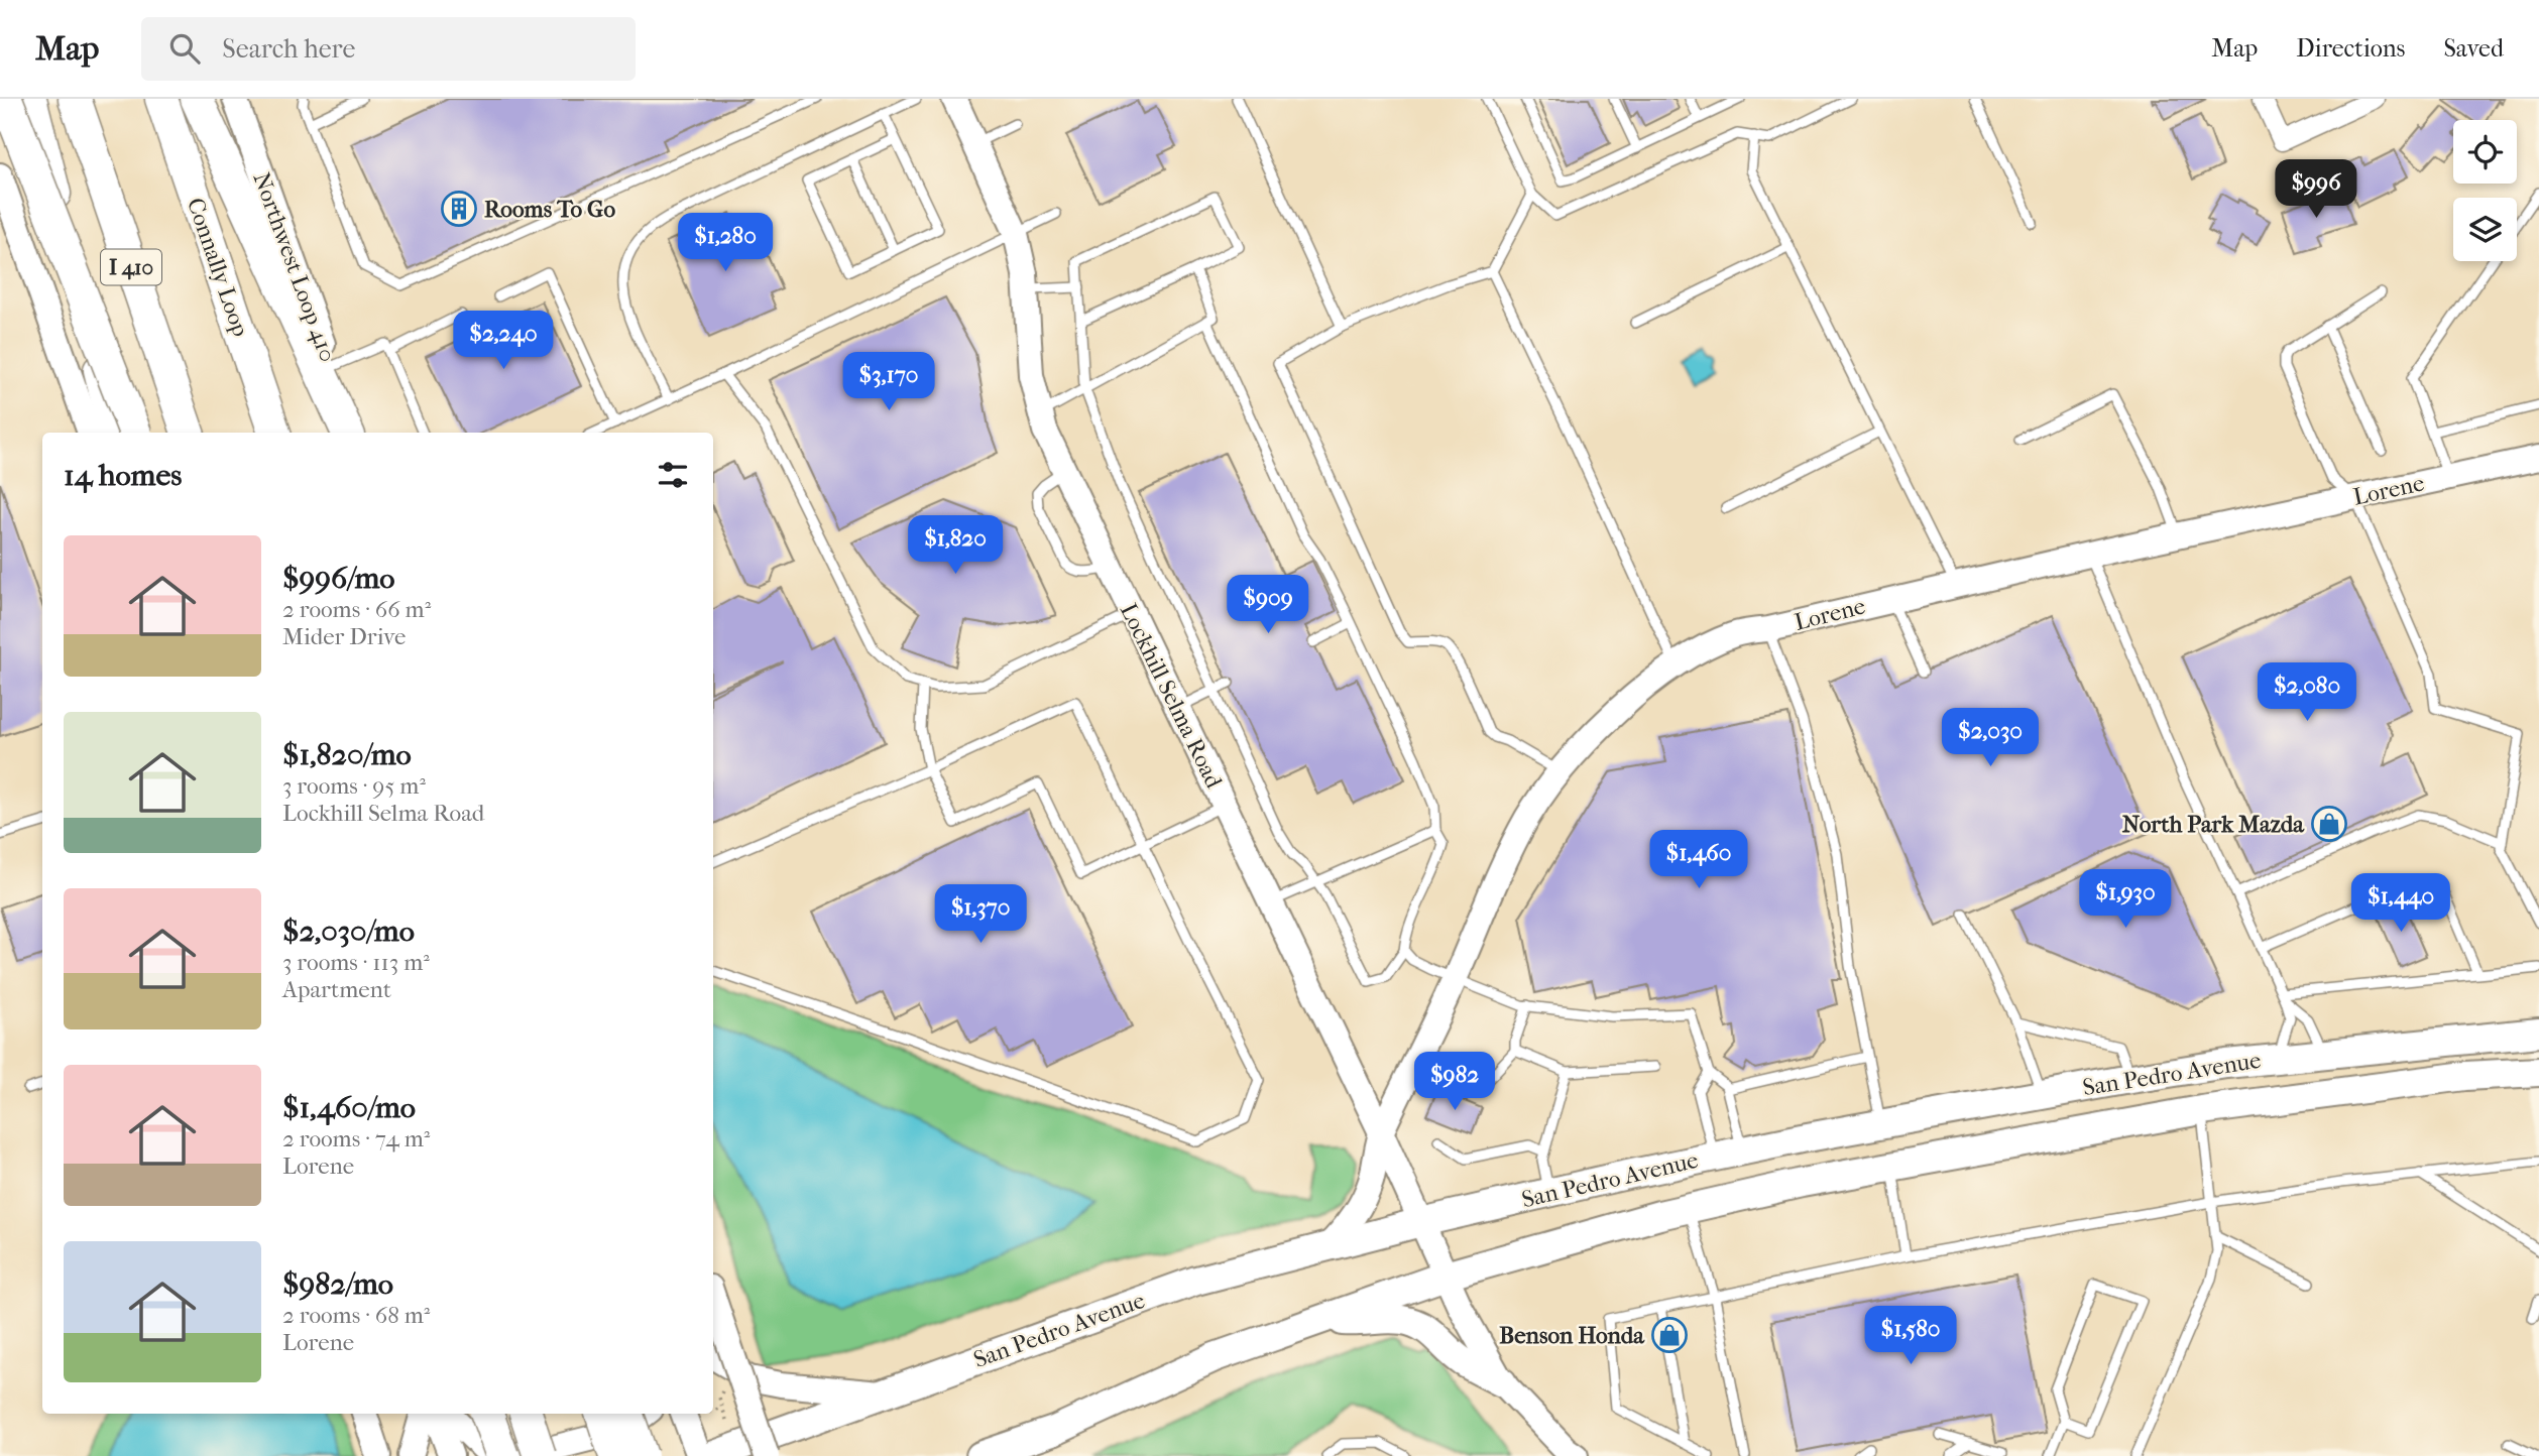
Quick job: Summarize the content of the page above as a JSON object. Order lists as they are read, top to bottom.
{
  "streets": {
    "highway": ["I 410", "Connally Loop"],
    "main road": [
      "Northwest Loop 410",
      "Lorene",
      "Lockhill Selma Road",
      "San Pedro Avenue"
    ]
  },
  "crossings": [
    ["Lorene", "Lockhill Selma Road"],
    ["Lorene", "San Pedro Avenue"],
    ["Lockhill Selma Road", "San Pedro Avenue"]
  ],
  "places": {
    "building": ["Rooms To Go"],
    "shop": ["North Park Mazda", "Benson Honda"]
  },
  "page": {
    "header": "Map",
    "search": "Search here",
    "nav": ["Map", "Directions", "Saved"],
    "price": [
      "$996",
      "$1,280",
      "$2,240",
      "$3,170",
      "$1,820",
      "$909",
      "$2,080",
      "$2,030",
      "$1,460",
      "$1,930",
      "$1,440",
      "$1,370",
      "$982",
      "$1,580"
    ],
    "heading": "14 homes",
    "list": [
      {
        "name": "$996/mo",
        "note": "2 rooms · 66 m² · Mider Drive"
      },
      {
        "name": "$1,820/mo",
        "note": "3 rooms · 95 m² · Lockhill Selma Road"
      },
      {
        "name": "$2,030/mo",
        "note": "3 rooms · 113 m² · Apartment"
      },
      {
        "name": "$1,460/mo",
        "note": "2 rooms · 74 m² · Lorene"
      },
      {
        "name": "$982/mo",
        "note": "2 rooms · 68 m² · Lorene"
      }
    ]
  }
}
